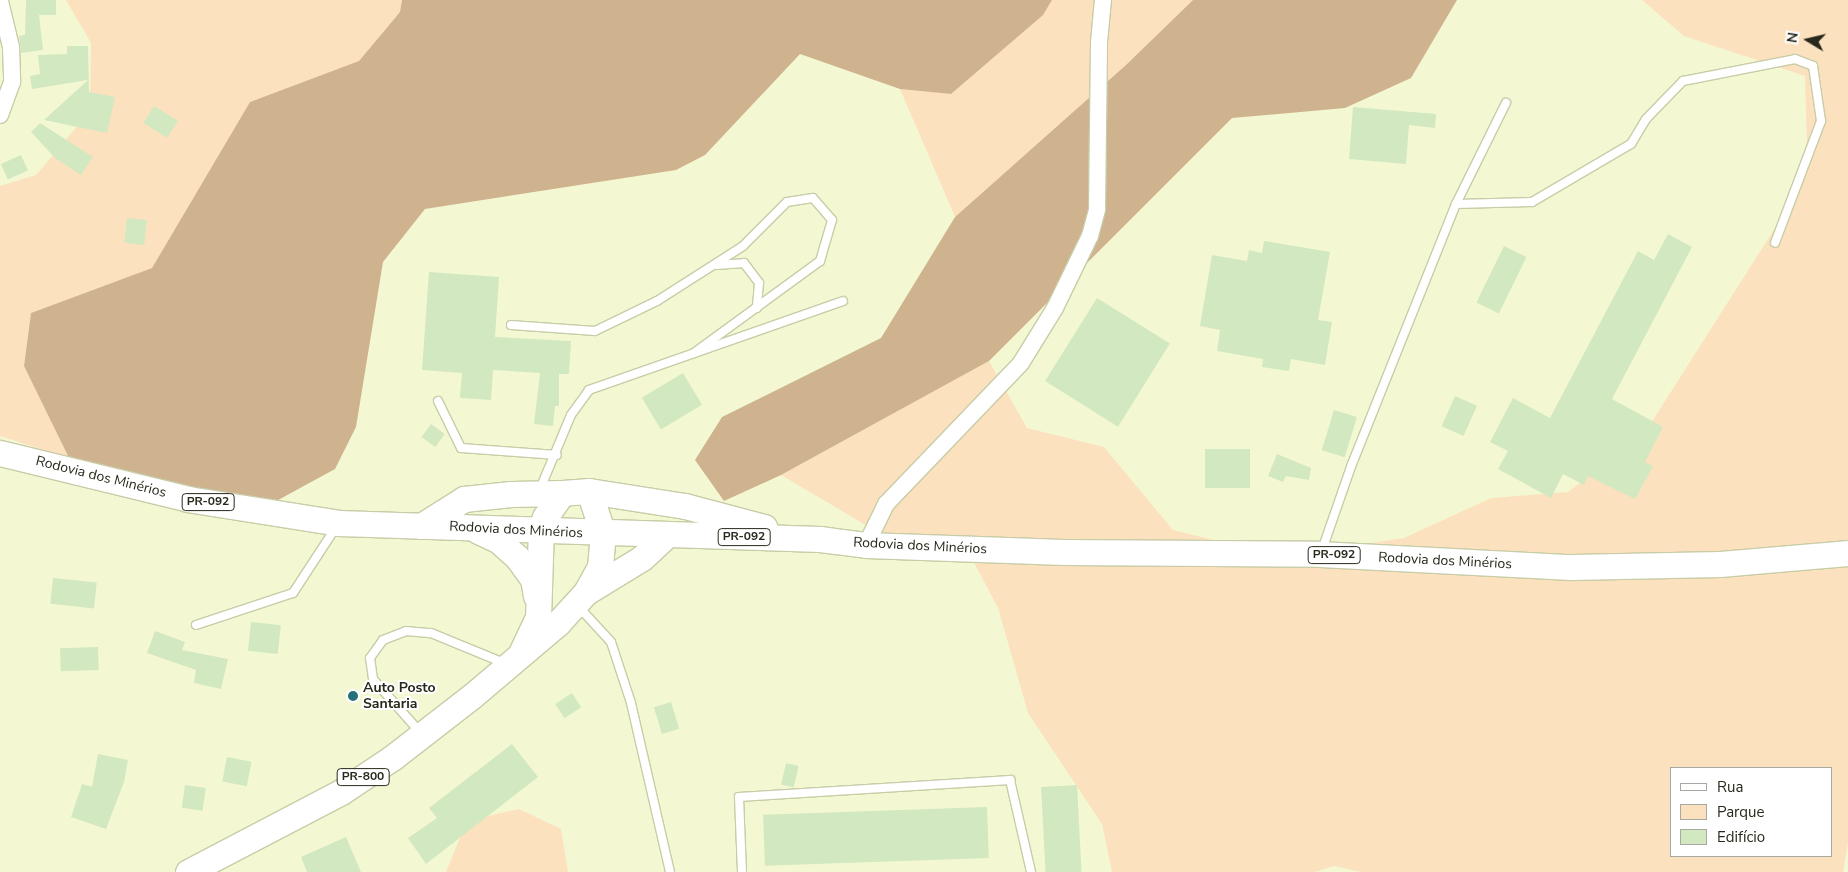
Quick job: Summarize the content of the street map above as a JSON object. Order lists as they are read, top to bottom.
{
  "streets": {
    "main road": ["Rodovia dos Minérios", "PR-092", "PR-800"]
  },
  "crossings": [
    ["Rodovia dos Minérios", "PR-800"]
  ],
  "places": ["Auto Posto Santaria"],
  "legend": ["Rua", "Parque", "Edifício"],
  "north": "left"
}
